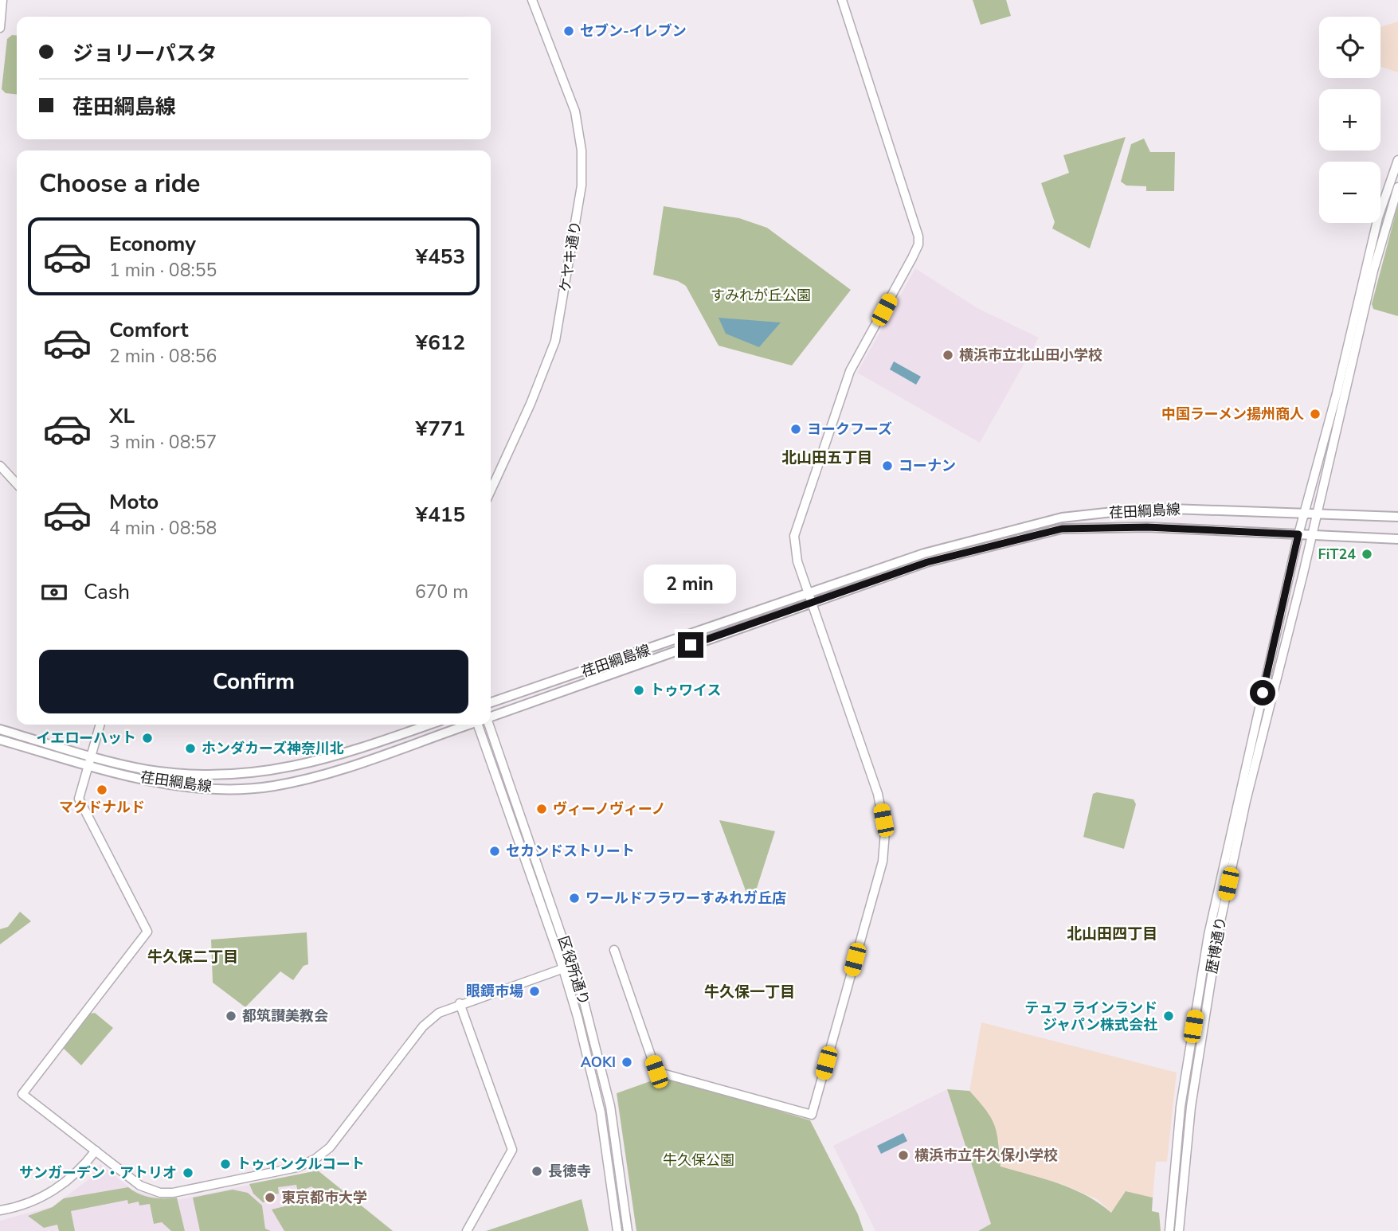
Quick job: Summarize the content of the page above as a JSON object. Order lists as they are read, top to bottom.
{
  "streets": {
    "main road": ["荏田綱島線"],
    "street": ["ケヤキ通り", "歴博通り", "区役所通り"]
  },
  "crossings": [
    ["荏田綱島線", "歴博通り"]
  ],
  "districts": [
    "北山田五丁目",
    "北山田四丁目",
    "牛久保二丁目",
    "牛久保一丁目"
  ],
  "parks": ["すみれが丘公園", "牛久保公園"],
  "places": [
    "セブン-イレブン",
    "横浜市立北山田小学校",
    "中国ラーメン揚州商人",
    "ヨークフーズ",
    "コーナン",
    "FiT24",
    "トゥワイス",
    "イエローハット",
    "ホンダカーズ神奈川北",
    "マクドナルド",
    "ヴィーノヴィーノ",
    "セカンドストリート",
    "ワールドフラワーすみれガ丘店",
    "眼鏡市場",
    "都筑讃美教会",
    "テュフ ラインランド ジャパン株式会社",
    "AOKI",
    "横浜市立牛久保小学校",
    "トゥインクルコート",
    "長徳寺",
    "サンガーデン・アトリオ",
    "東京都市大学"
  ],
  "page": {
    "map_buttons": ["+", "−"],
    "banner": ["ジョリーパスタ", "荏田綱島線"],
    "heading": "Choose a ride",
    "list": [
      {
        "name": "Economy",
        "note": "1 min · 08:55",
        "value": "¥453"
      },
      {
        "name": "Comfort",
        "note": "2 min · 08:56",
        "value": "¥612"
      },
      {
        "name": "XL",
        "note": "3 min · 08:57",
        "value": "¥771"
      },
      {
        "name": "Moto",
        "note": "4 min · 08:58",
        "value": "¥415"
      }
    ],
    "pay": ["Cash", "670 m"],
    "bubble": "2 min",
    "buttons": "Confirm"
  }
}
